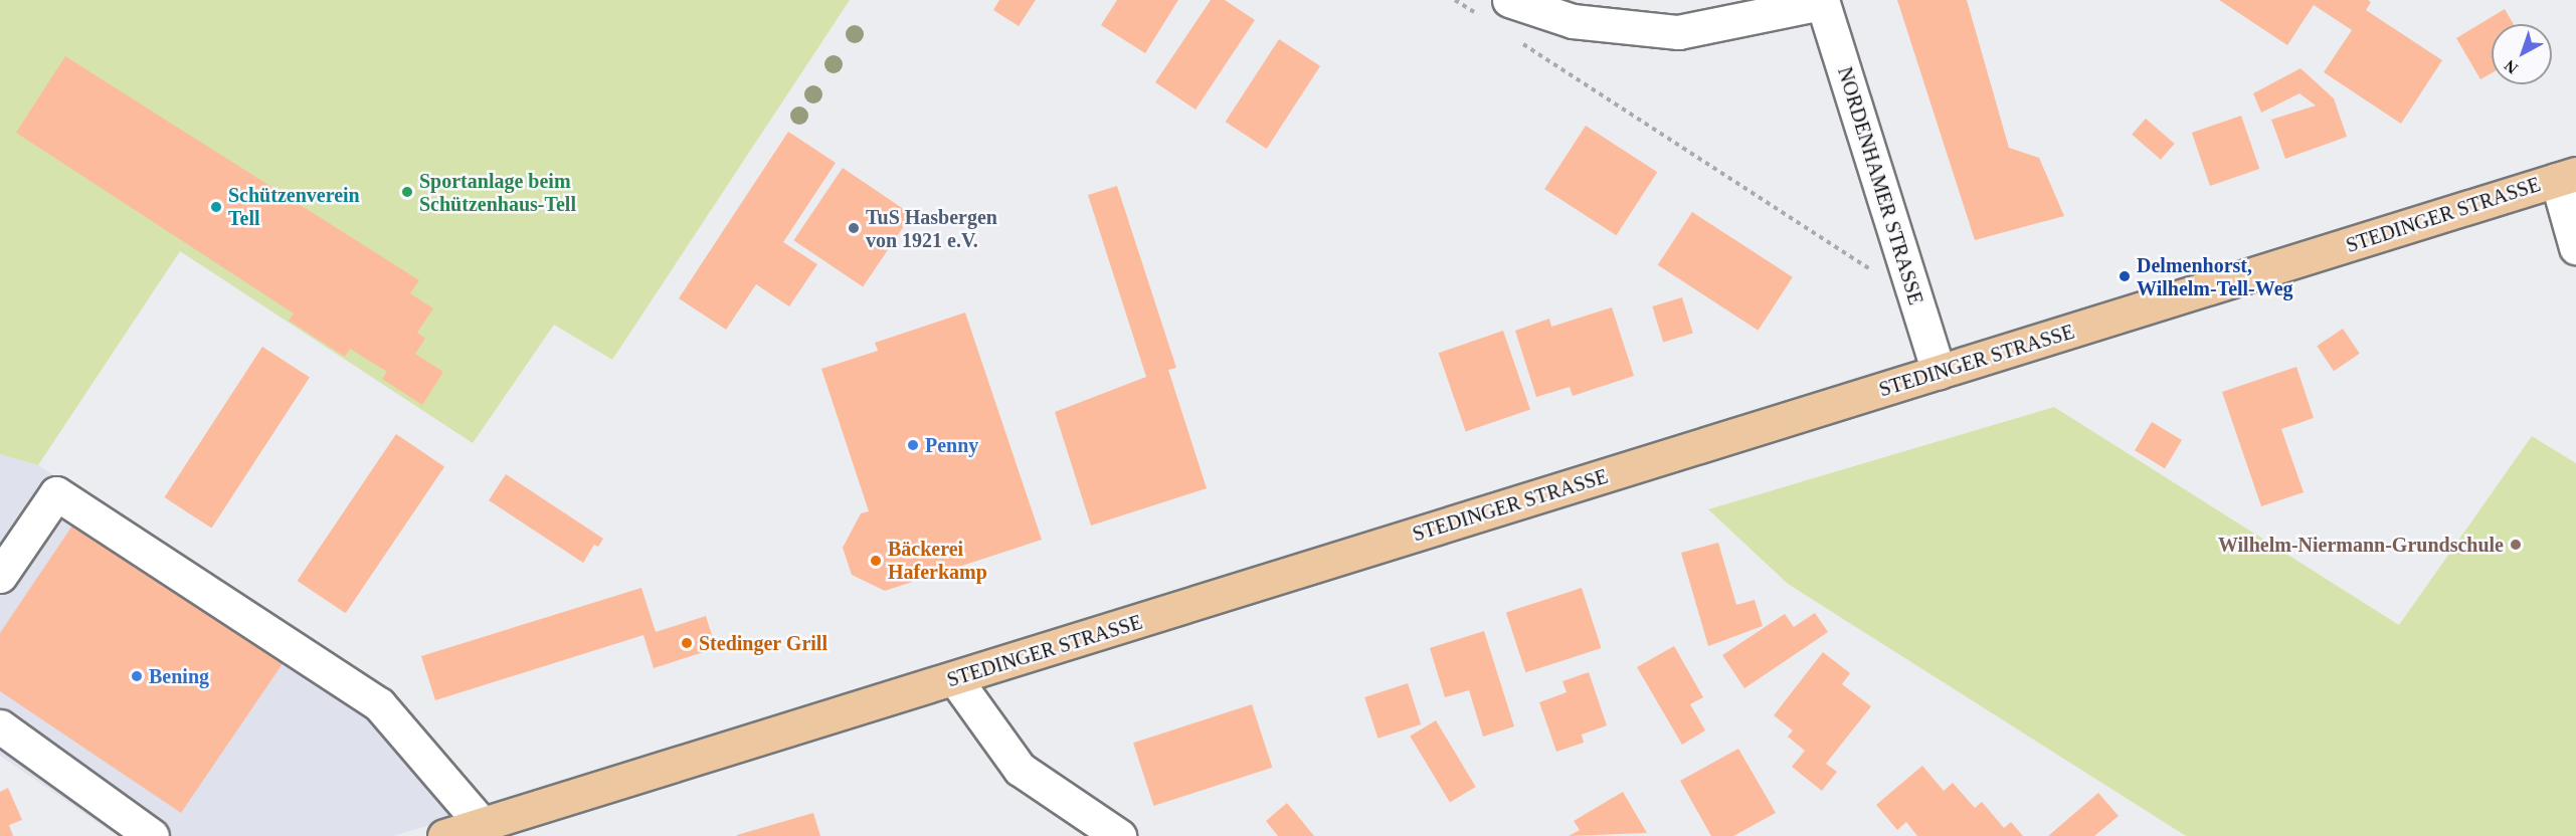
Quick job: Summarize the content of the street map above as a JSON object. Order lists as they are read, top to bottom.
{
  "streets": {
    "main road": ["STEDINGER STRASSE"],
    "street": ["NORDENHAMER STRASSE"]
  },
  "crossings": [
    ["NORDENHAMER STRASSE", "STEDINGER STRASSE"]
  ],
  "places": [
    "Sportanlage beim Schützenhaus-Tell",
    "Schützenverein Tell",
    "TuS Hasbergen von 1921 e.V.",
    "Delmenhorst, Wilhelm-Tell-Weg",
    "Penny",
    "Wilhelm-Niermann-Grundschule",
    "Bäckerei Haferkamp",
    "Stedinger Grill",
    "Bening"
  ],
  "north": "bottom left"
}
